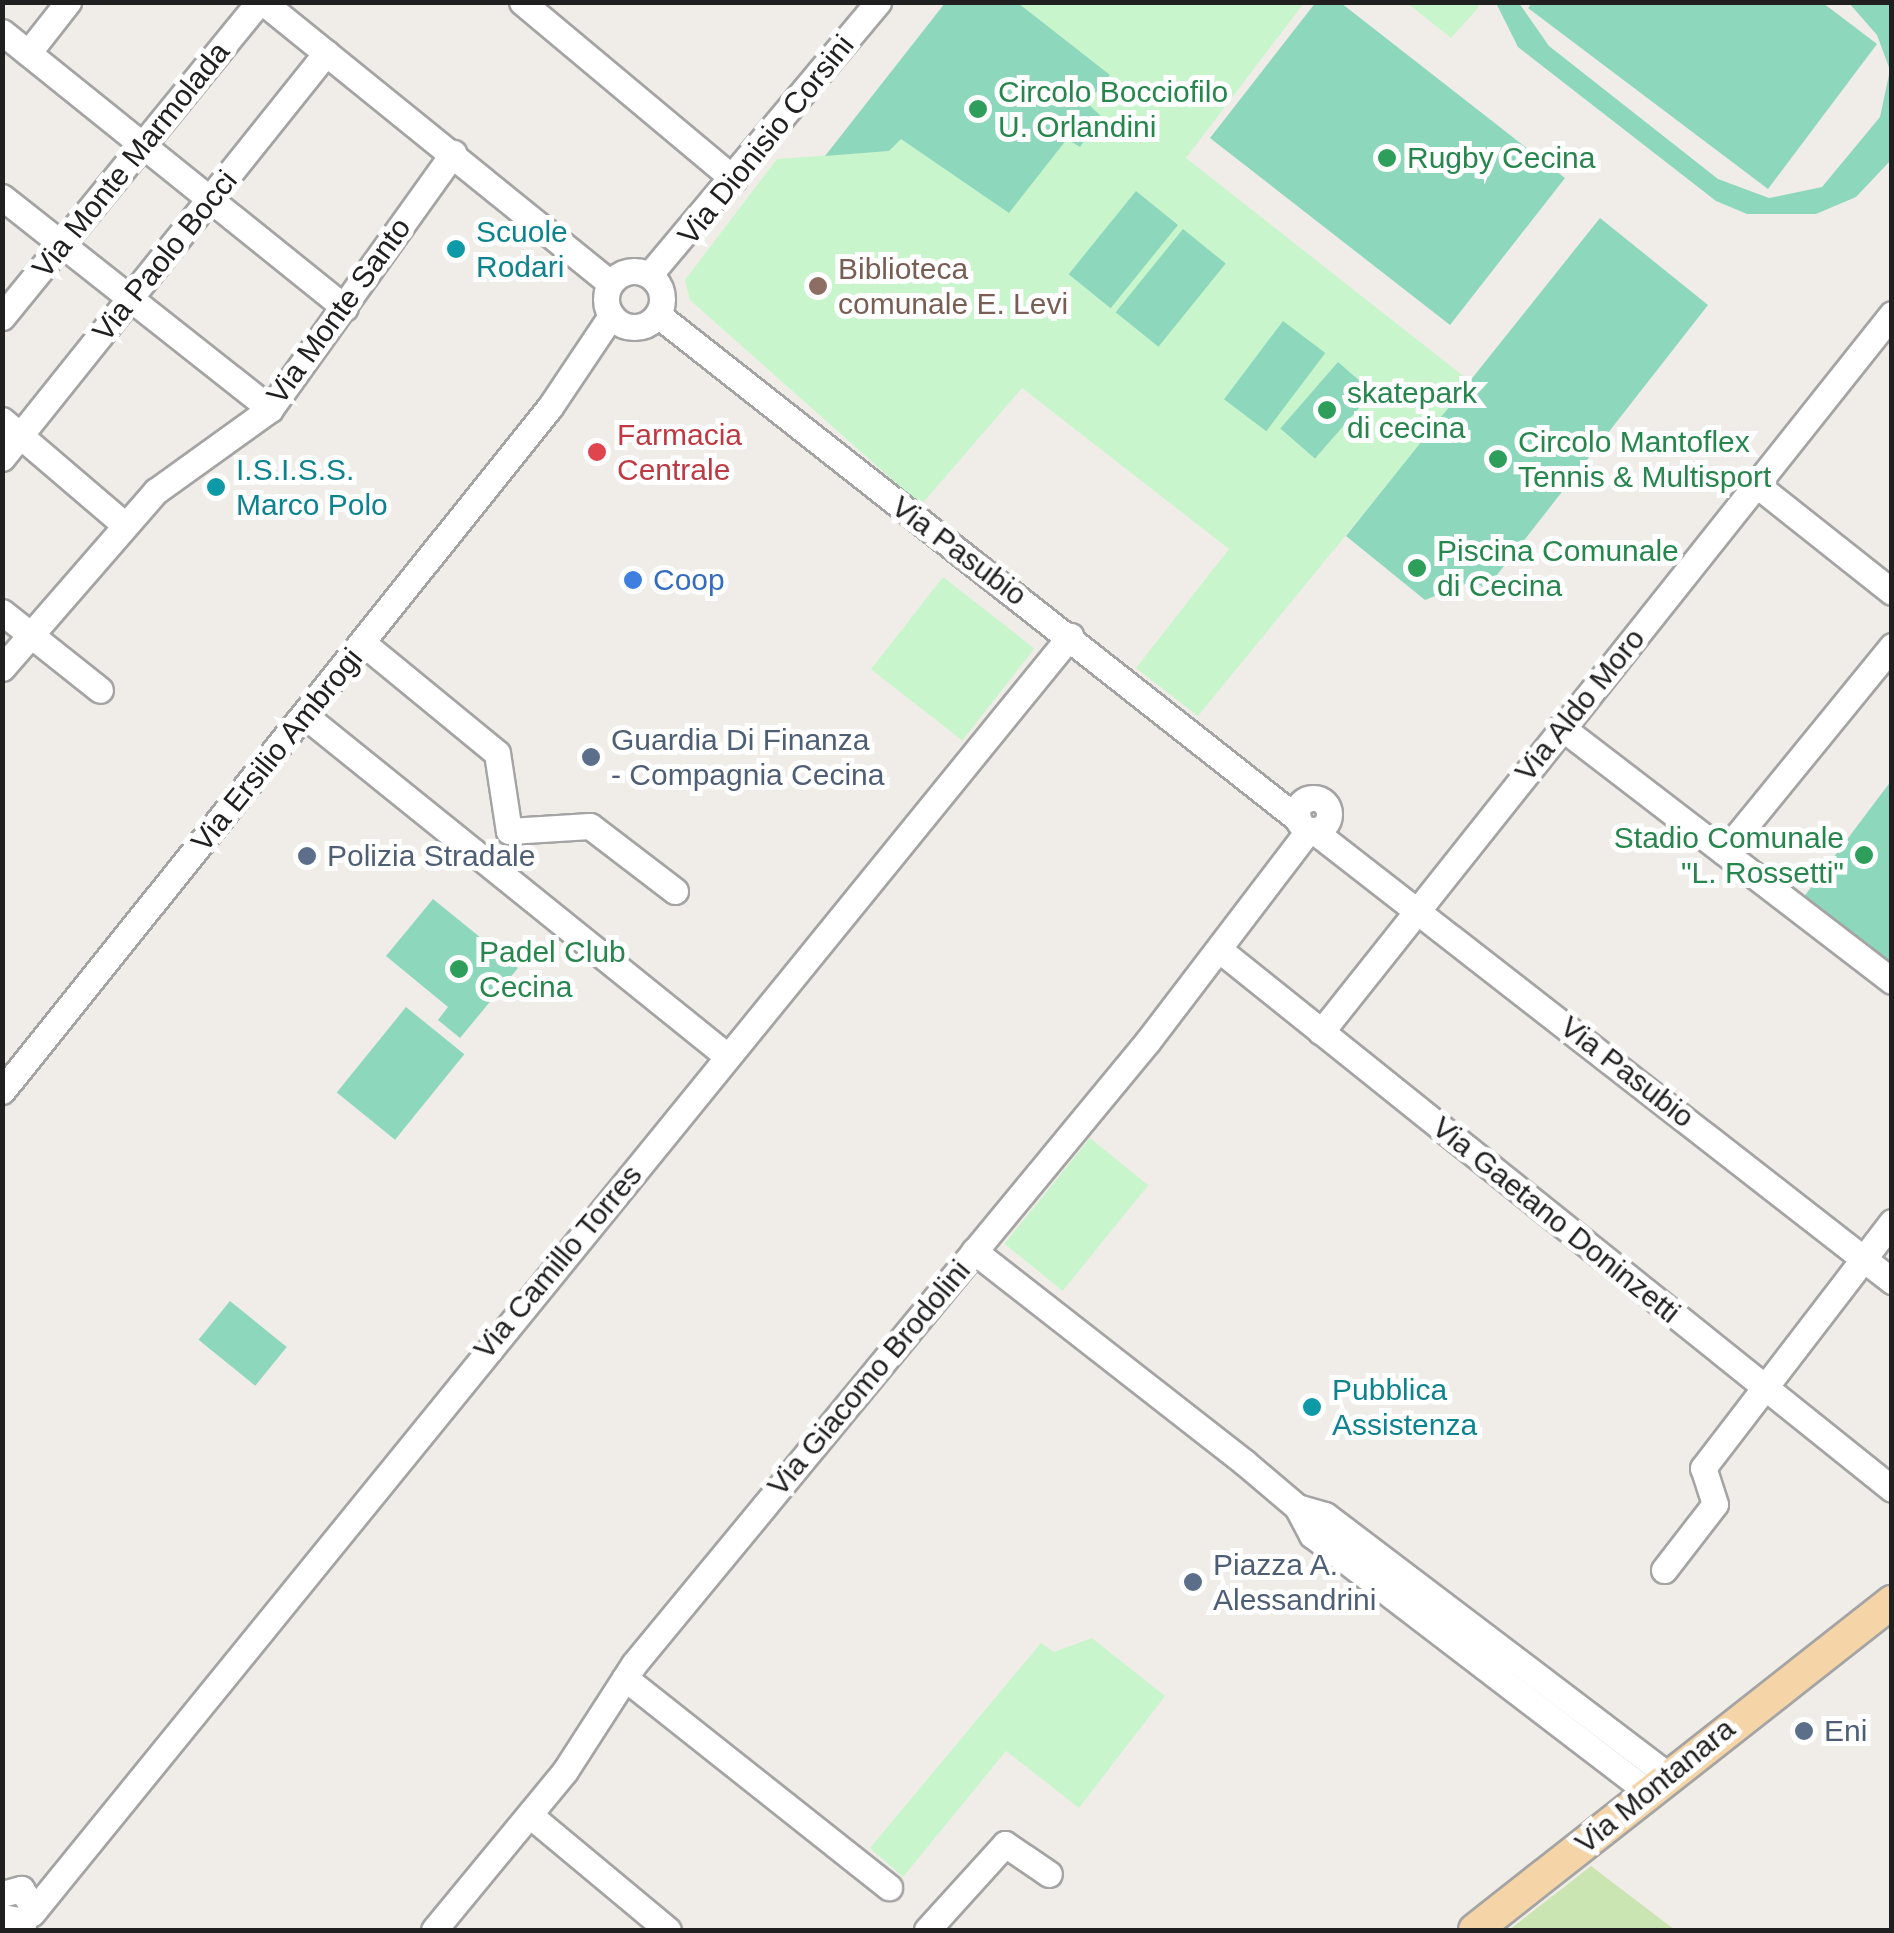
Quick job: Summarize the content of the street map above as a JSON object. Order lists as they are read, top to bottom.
{
  "streets": {
    "main road": ["Via Montanara"],
    "street": [
      "Via Dionisio Corsini",
      "Via Monte Marmolada",
      "Via Paolo Bocci",
      "Via Monte Santo",
      "Via Pasubio",
      "Via Aldo Moro",
      "Via Ersilio Ambrogi",
      "Via Gaetano Doninzetti",
      "Via Camillo Torres",
      "Via Giacomo Brodolini"
    ]
  },
  "crossings": [
    ["Via Dionisio Corsini", "Via Pasubio"],
    ["Via Dionisio Corsini", "Via Ersilio Ambrogi"],
    ["Via Pasubio", "Via Aldo Moro"],
    ["Via Pasubio", "Via Ersilio Ambrogi"],
    ["Via Pasubio", "Via Camillo Torres"],
    ["Via Pasubio", "Via Giacomo Brodolini"],
    ["Via Aldo Moro", "Via Gaetano Doninzetti"],
    ["Via Gaetano Doninzetti", "Via Giacomo Brodolini"]
  ],
  "places": [
    "Circolo Bocciofilo U. Orlandini",
    "Rugby Cecina",
    "Scuole Rodari",
    "Biblioteca comunale E. Levi",
    "skatepark di cecina",
    "Farmacia Centrale",
    "Circolo Mantoflex Tennis & Multisport",
    "I.S.I.S.S. Marco Polo",
    "Piscina Comunale di Cecina",
    "Coop",
    "Guardia Di Finanza - Compagnia Cecina",
    "Stadio Comunale \"L. Rossetti\"",
    "Polizia Stradale",
    "Padel Club Cecina",
    "Pubblica Assistenza",
    "Piazza A. Alessandrini",
    "Eni"
  ]
}
